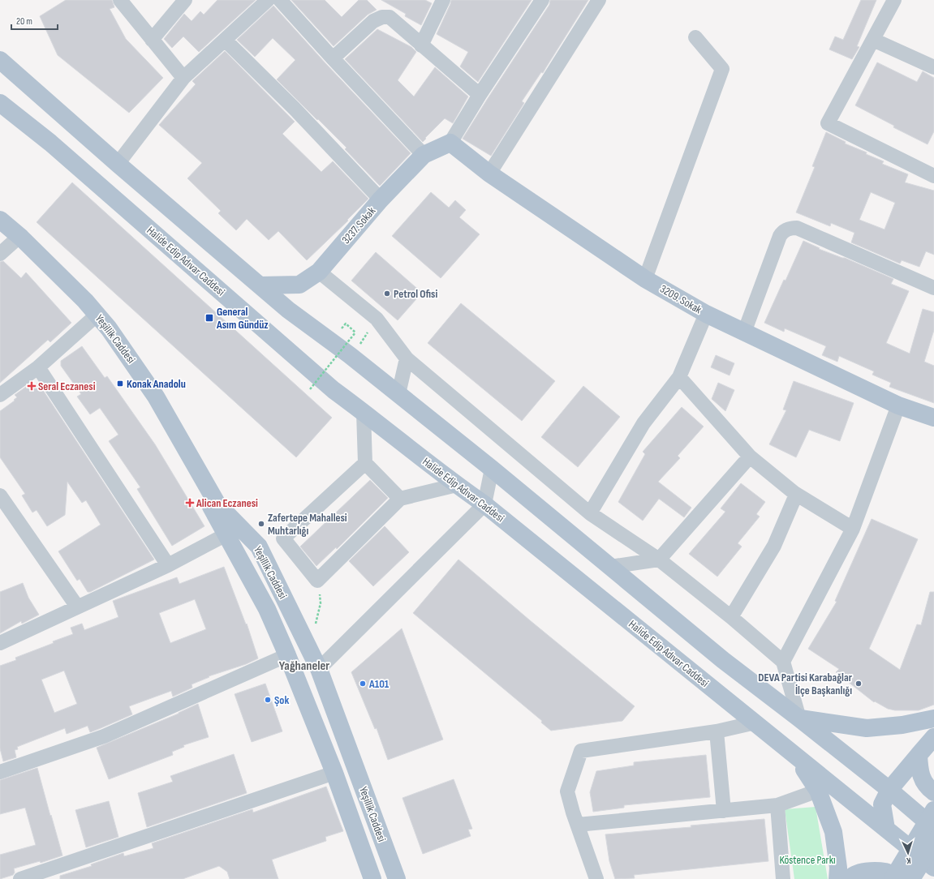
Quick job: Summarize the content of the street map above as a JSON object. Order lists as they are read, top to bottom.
{
  "streets": {
    "main road": [
      "3237. Sokak",
      "Halide Edip Adıvar Caddesi",
      "3209. Sokak",
      "Yeşillik Caddesi"
    ]
  },
  "crossings": [
    ["3237. Sokak", "3209. Sokak"]
  ],
  "districts": ["Yağhaneler"],
  "parks": ["Köstence Parkı"],
  "places": {
    "other": [
      "Petrol Ofisi",
      "Zafertepe Mahallesi Muhtarlığı",
      "A101",
      "DEVA Partisi Karabağlar İlçe Başkanlığı",
      "Şok"
    ],
    "transit": ["General Asım Gündüz", "Konak Anadolu"],
    "health": ["Seral Eczanesi", "Alican Eczanesi"]
  },
  "scale_bar": "20 m",
  "north": "bottom"
}
